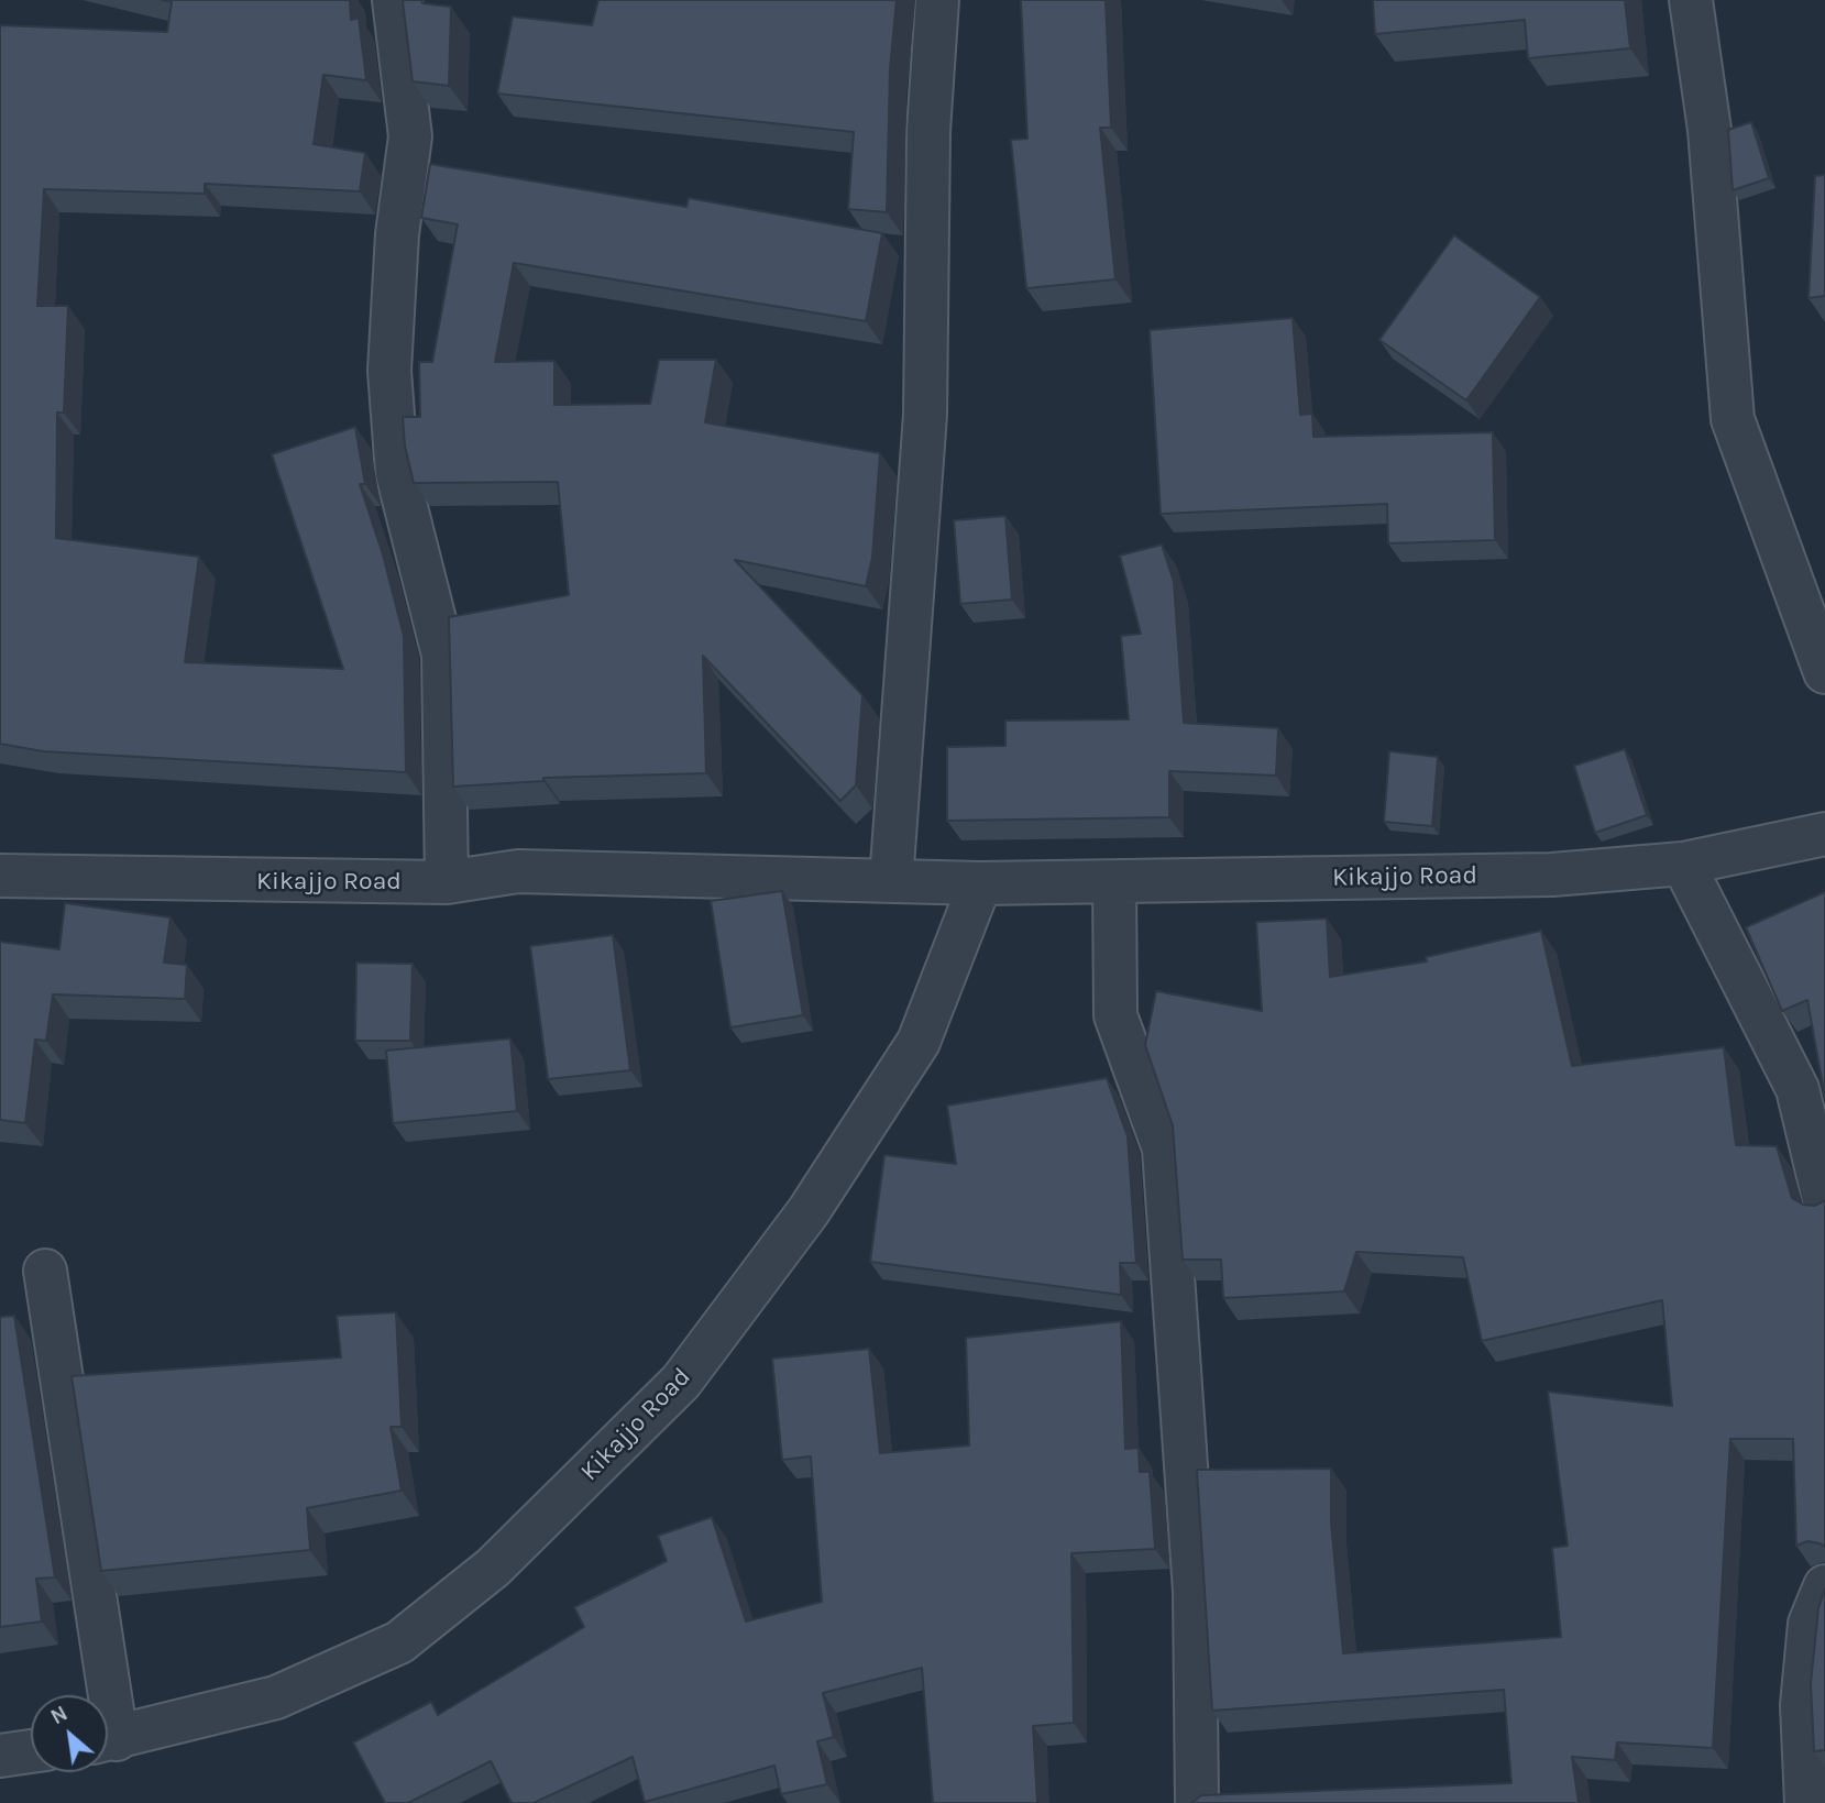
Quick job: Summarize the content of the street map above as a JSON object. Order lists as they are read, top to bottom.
{
  "streets": {
    "street": ["Kikajjo Road"]
  },
  "north": "top left"
}
